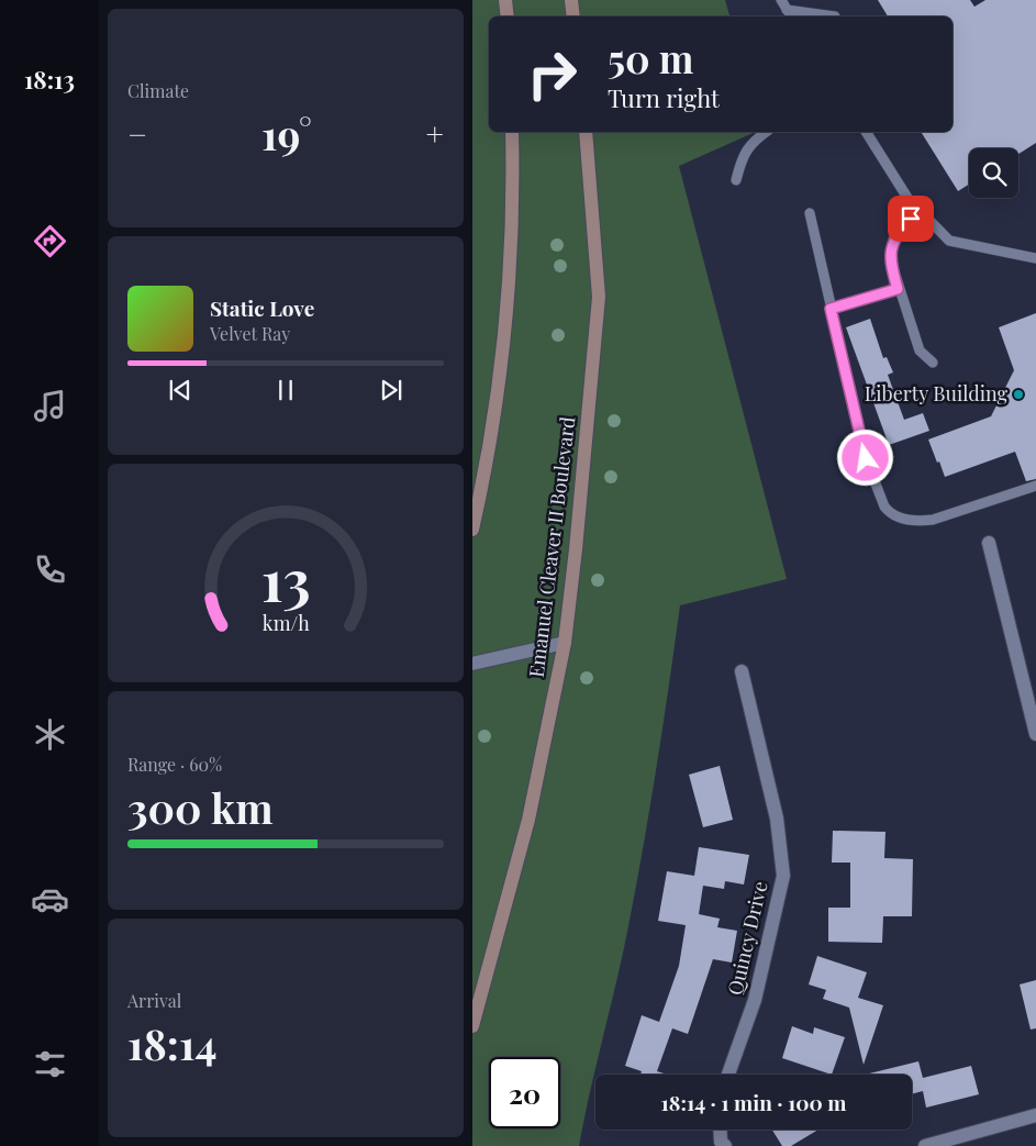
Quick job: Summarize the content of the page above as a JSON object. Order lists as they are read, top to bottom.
{
  "streets": {
    "main road": ["Emanuel Cleaver II Boulevard"],
    "street": ["Quincy Drive"]
  },
  "places": ["Liberty Building"],
  "page": {
    "tabs": "18:13",
    "tile": [
      "Climate",
      ["Range · 60%", "300 km"],
      ["Arrival", "18:14"]
    ],
    "turn": ["50 m", "Turn right"],
    "heat": ["−", "19°", "+"],
    "song": ["Static Love", "Velvet Ray"],
    "limit": "20",
    "trip": "18:14 · 1 min · 100 m",
    "gauge": ["13", "km/h"]
  }
}
